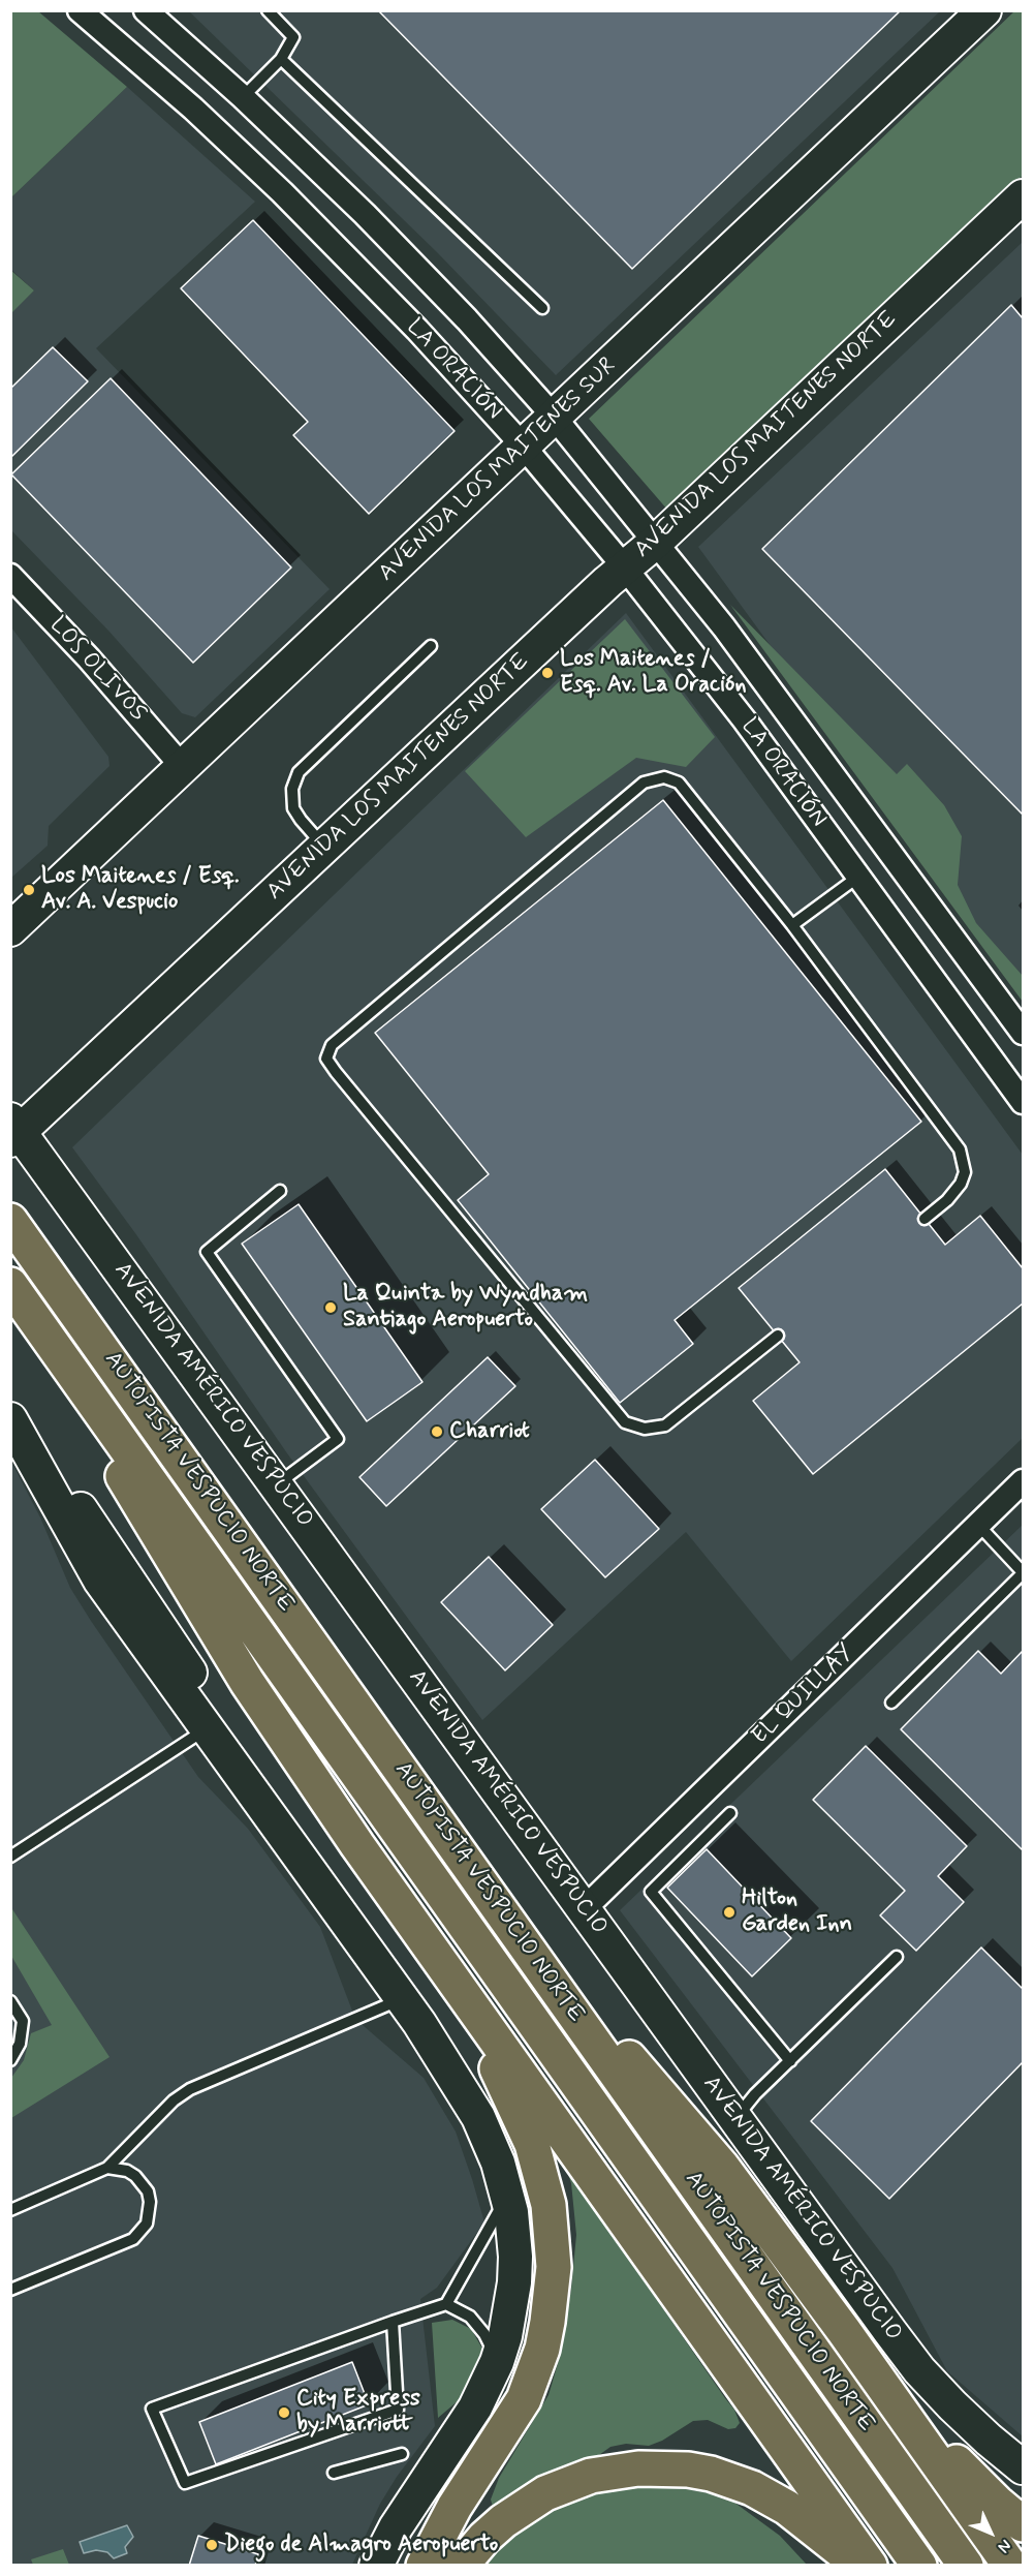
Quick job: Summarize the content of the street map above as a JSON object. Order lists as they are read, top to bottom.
{
  "streets": {
    "highway": ["AUTOPISTA VESPUCIO NORTE"],
    "street": [
      "LA ORACIÓN",
      "AVENIDA LOS MAITENES NORTE",
      "AVENIDA LOS MAITENES SUR",
      "LOS OLIVOS",
      "AVENIDA AMÉRICO VESPUCIO",
      "EL QUILLAY"
    ]
  },
  "crossings": [
    ["LA ORACIÓN", "AVENIDA LOS MAITENES NORTE"],
    ["LA ORACIÓN", "AVENIDA LOS MAITENES SUR"],
    ["AVENIDA LOS MAITENES NORTE", "AVENIDA AMÉRICO VESPUCIO"],
    ["AVENIDA LOS MAITENES SUR", "LOS OLIVOS"],
    ["AVENIDA AMÉRICO VESPUCIO", "EL QUILLAY"]
  ],
  "places": [
    "Los Maitenes / Esq. Av. La Oración",
    "Los Maitenes / Esq. Av. A. Vespucio",
    "La Quinta by Wyndham Santiago Aeropuerto",
    "Charriot",
    "Hilton Garden Inn",
    "City Express by Marriott",
    "Diego de Almagro Aeropuerto"
  ],
  "north": "bottom right"
}
